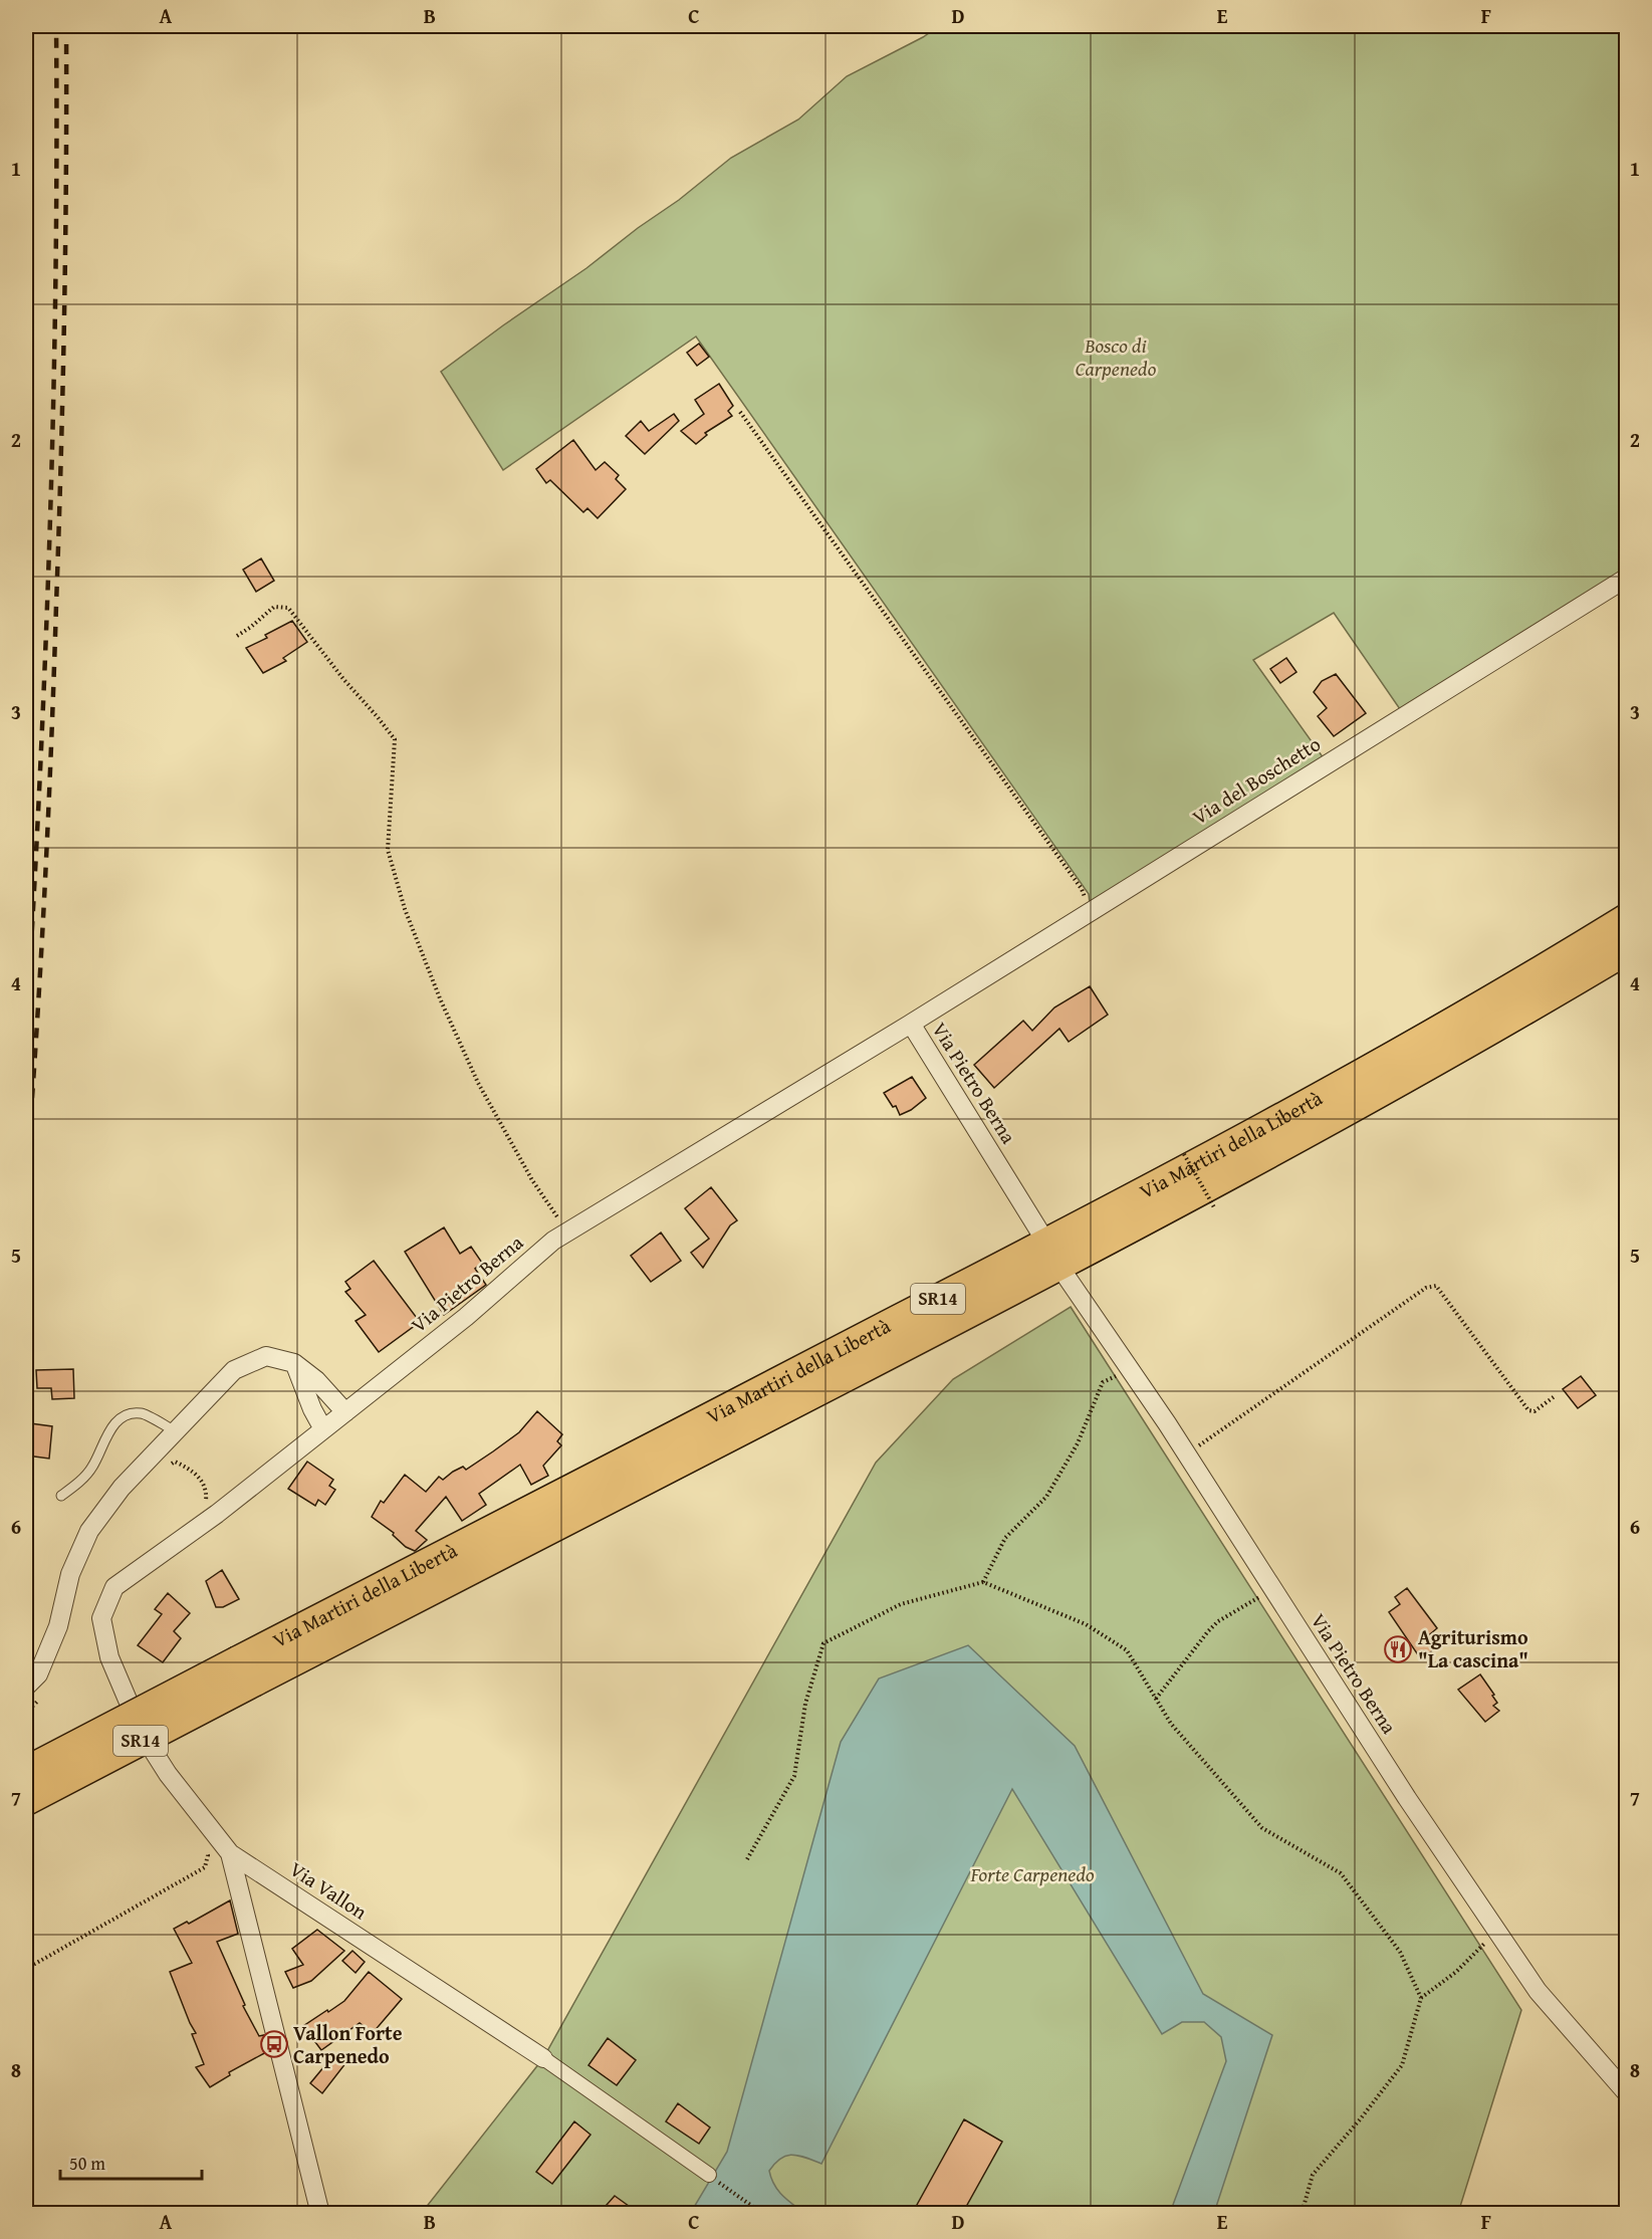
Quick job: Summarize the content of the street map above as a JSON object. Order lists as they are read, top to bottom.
{
  "streets": {
    "main road": ["Via Martiri della Libertà", "SR14"],
    "street": ["Via del Boschetto", "Via Pietro Berna", "Via Vallon"]
  },
  "crossings": [
    ["Via del Boschetto", "Via Pietro Berna"],
    ["Via Pietro Berna", "Via Martiri della Libertà"],
    ["Via Pietro Berna", "Via Vallon"]
  ],
  "parks": ["Bosco di Carpenedo", "Forte Carpenedo"],
  "places": {
    "restaurant": ["Agriturismo \"La cascina\""],
    "bus stop": ["Vallon Forte Carpenedo"]
  },
  "scale_bar": "50 m",
  "grid": {
    "columns": [
      "A",
      "B",
      "C",
      "D",
      "E",
      "F"
    ],
    "rows": [
      "1",
      "2",
      "3",
      "4",
      "5",
      "6",
      "7",
      "8"
    ]
  }
}
